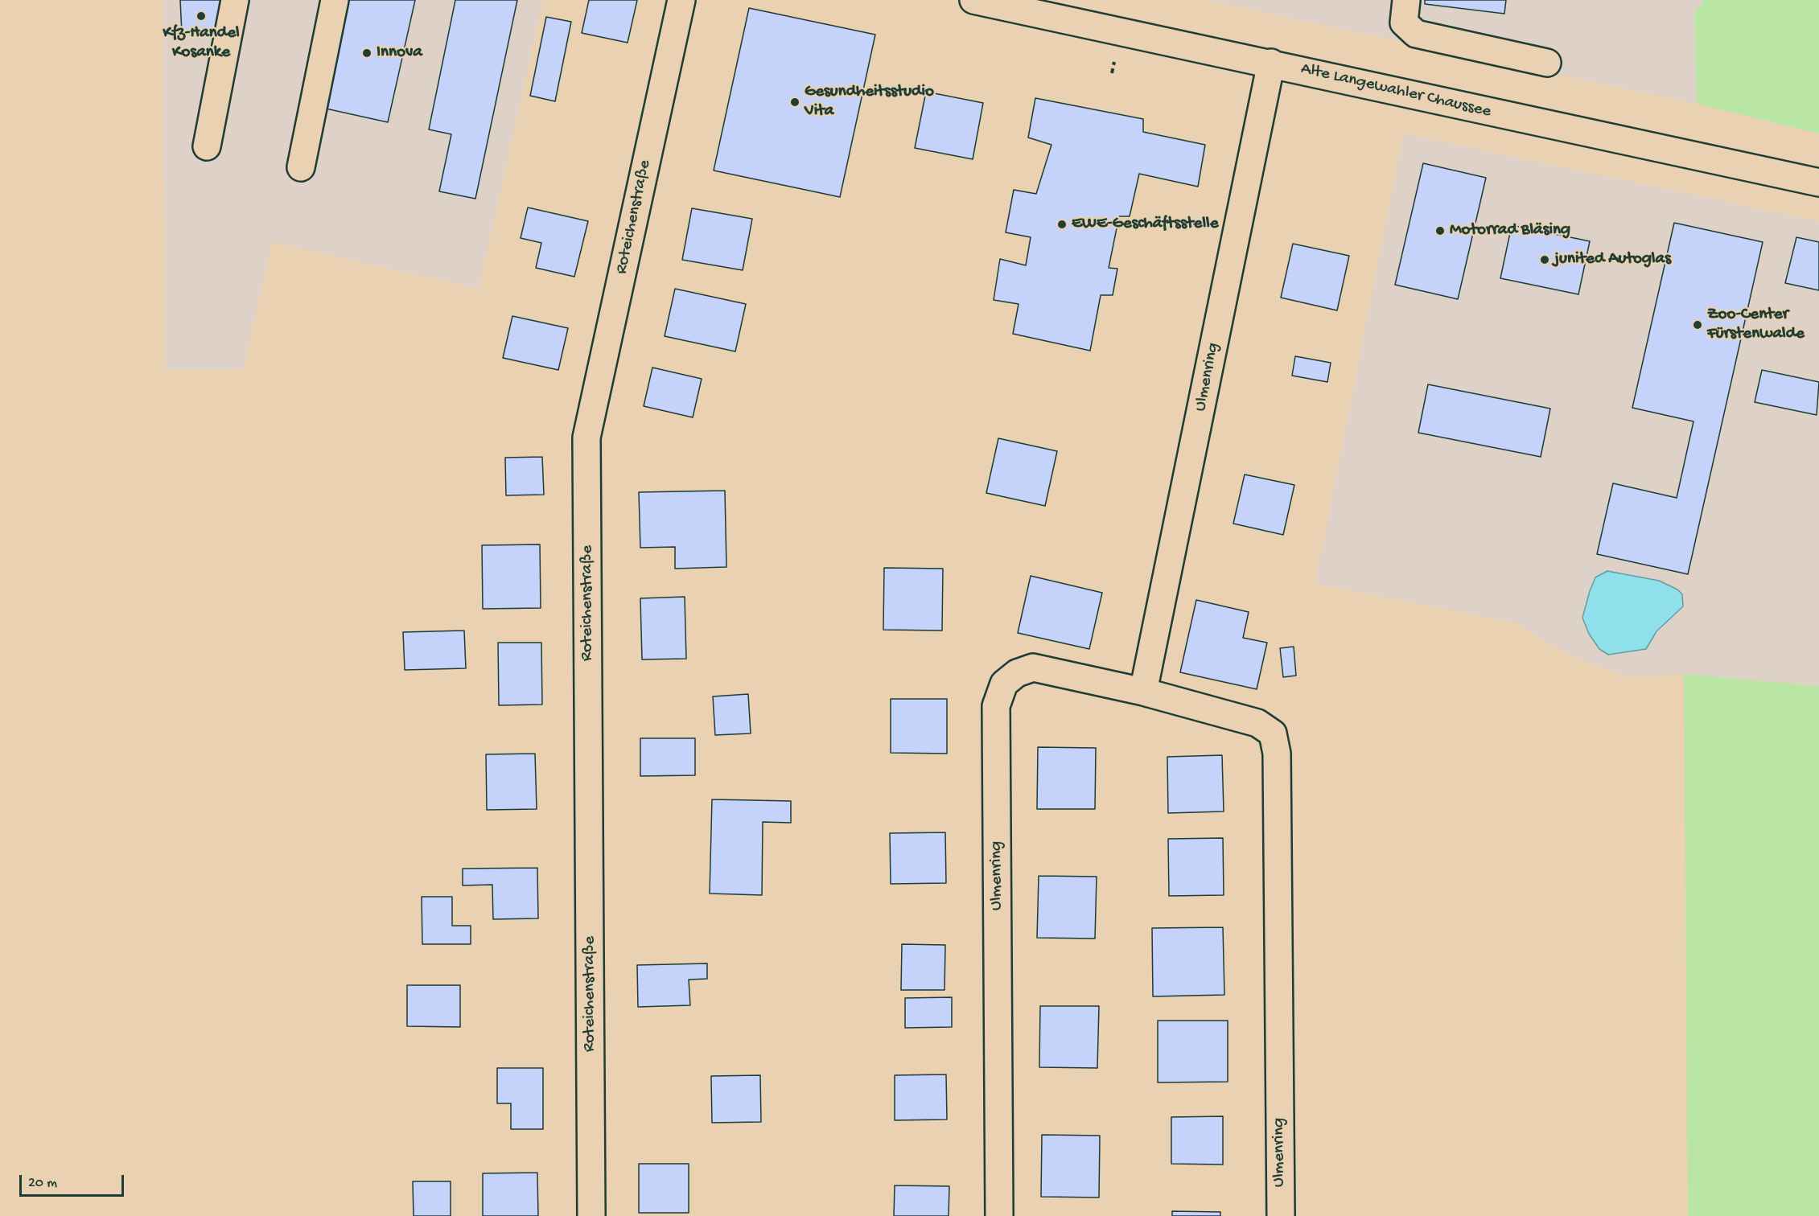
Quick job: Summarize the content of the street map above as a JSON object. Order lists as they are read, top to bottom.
{
  "streets": {
    "street": ["Alte Langewahler Chaussee", "Roteichenstraße", "Ulmenring"]
  },
  "crossings": [
    ["Alte Langewahler Chaussee", "Ulmenring"]
  ],
  "places": [
    "Kfz-Handel Kosanke",
    "Innova",
    "Gesundheitsstudio Vita",
    "EWE-Geschäftsstelle",
    "Motorrad Bläsing",
    "junited Autoglas",
    "Zoo-Center Fürstenwalde"
  ],
  "scale_bar": "20 m"
}
